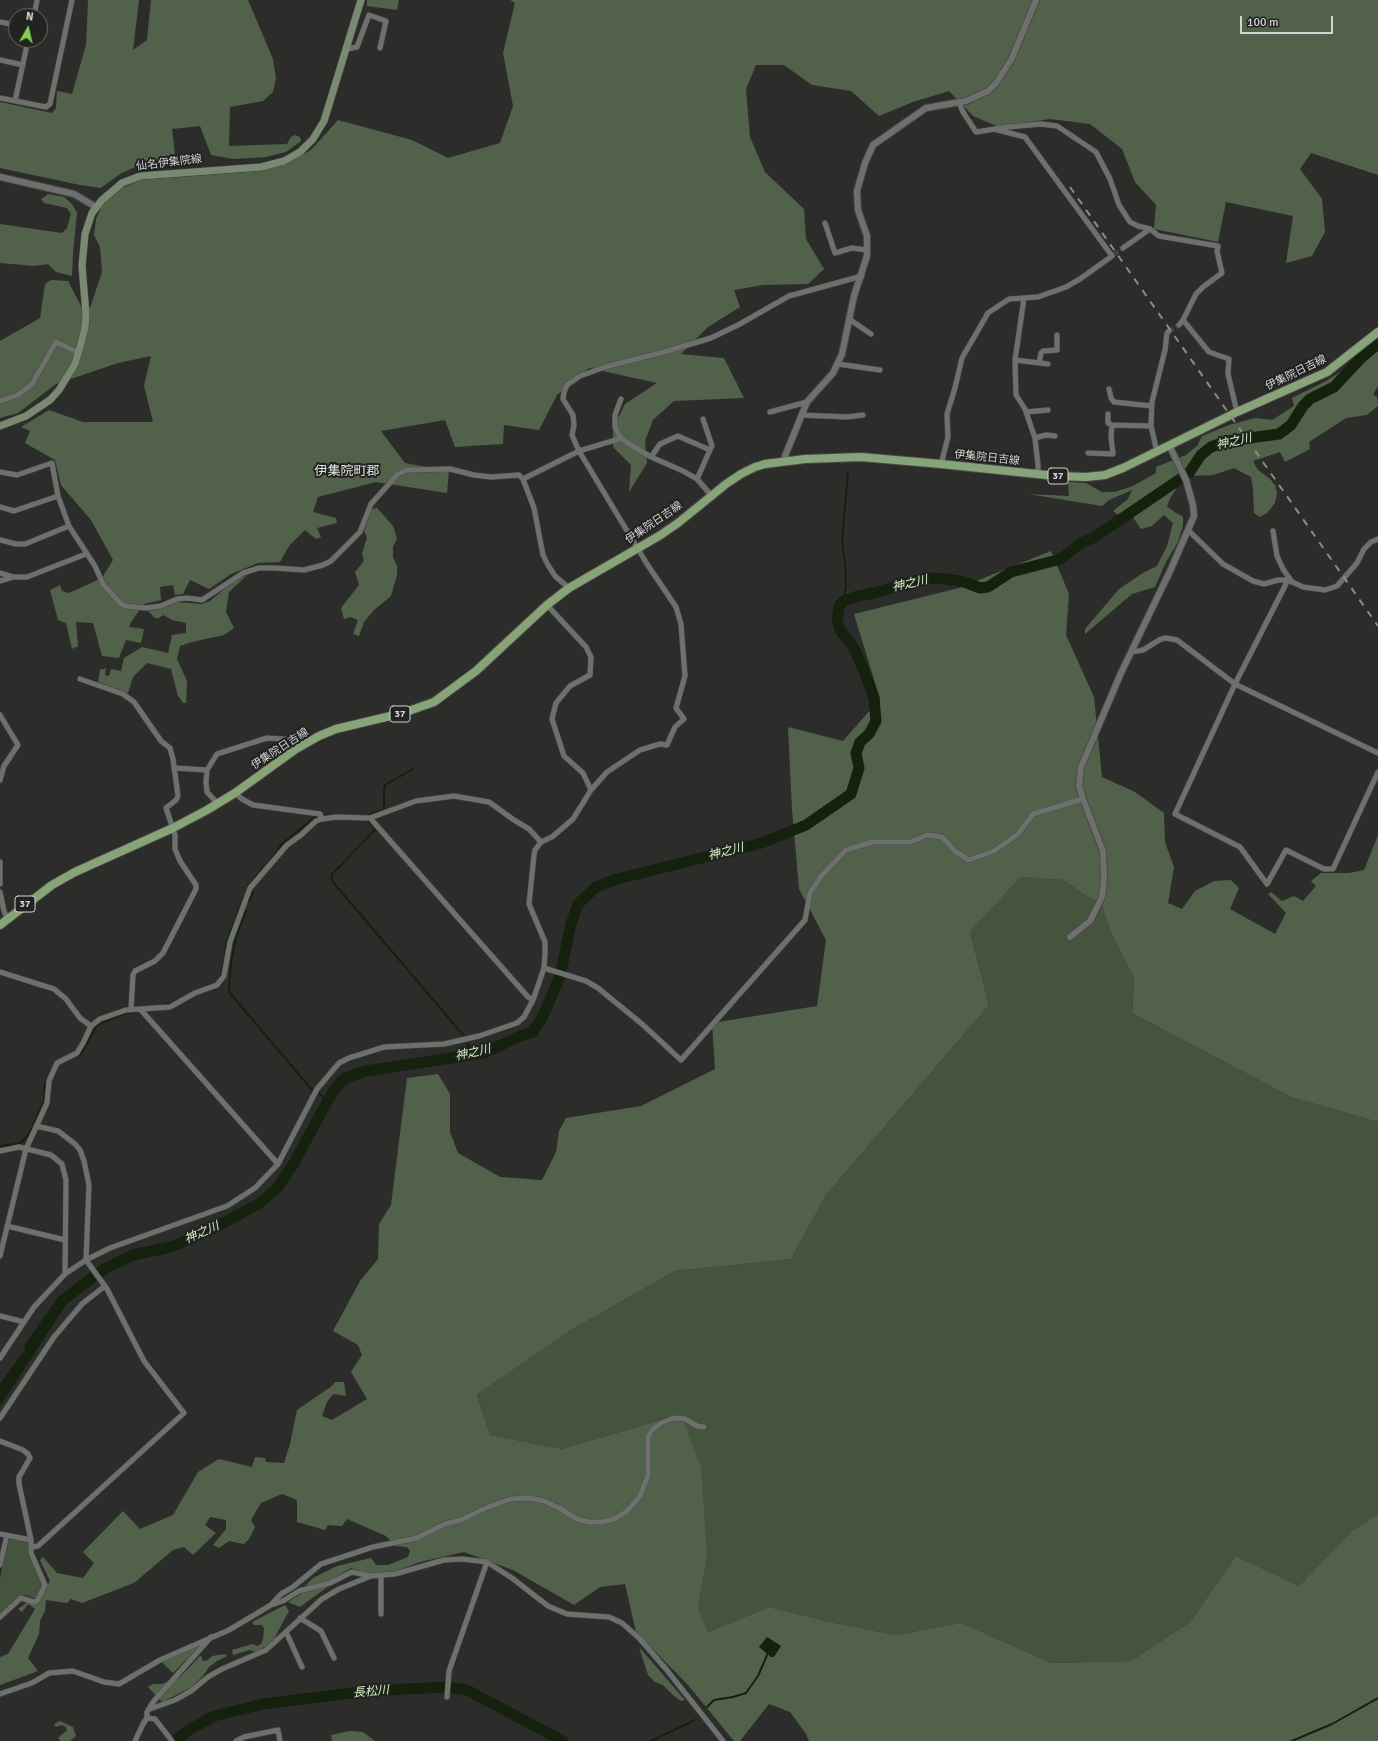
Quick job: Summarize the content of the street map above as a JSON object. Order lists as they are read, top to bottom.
{
  "streets": {
    "main road": ["仙名伊集院線", "伊集院日吉線", "37"]
  },
  "districts": ["伊集院町郡"],
  "water": ["神之川", "長松川"],
  "scale_bar": "100 m",
  "north": "top"
}
